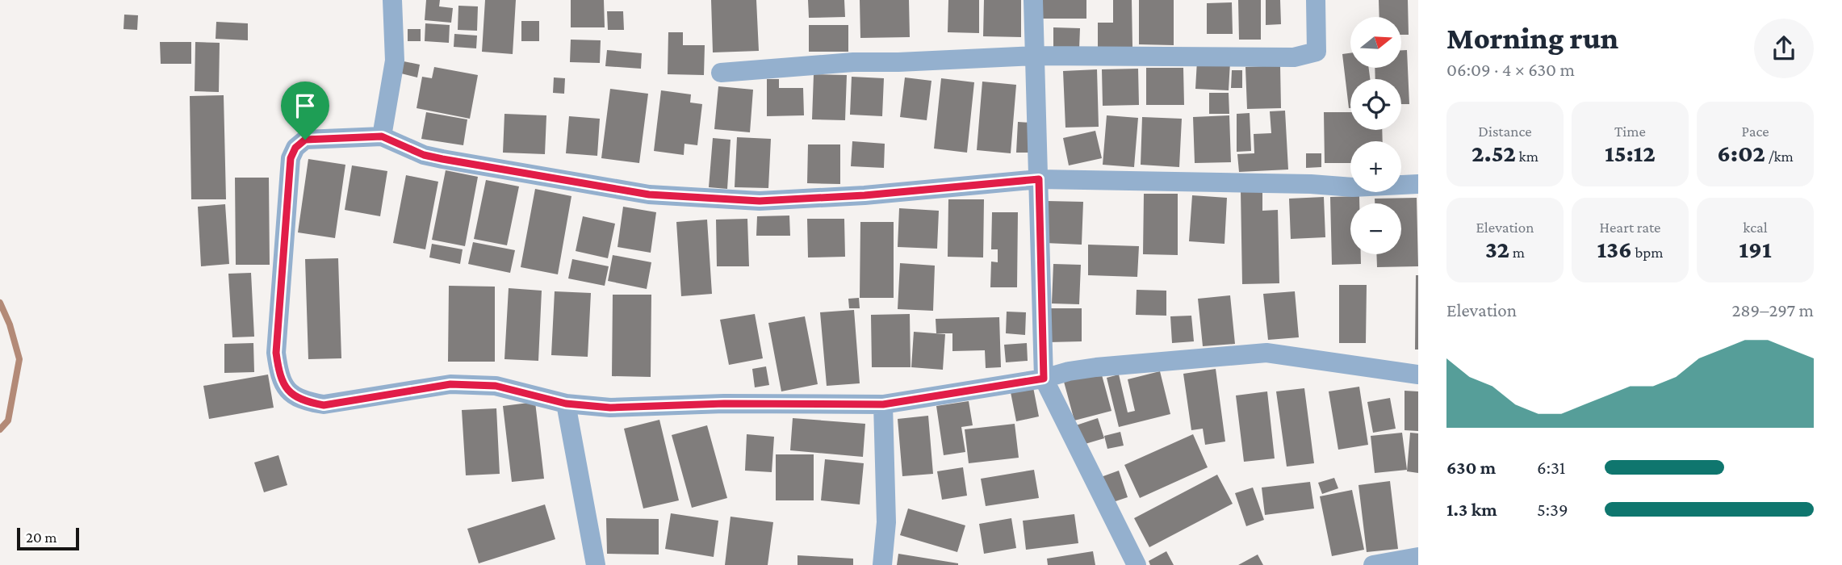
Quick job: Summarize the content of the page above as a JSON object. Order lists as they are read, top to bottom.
{
  "scale_bar": "20 m",
  "north": "right",
  "page": {
    "heading": ["Morning run", "06:09 · 4 × 630 m"],
    "map_buttons": ["+", "−"],
    "stats": [
      ["Distance", "2.52 km"],
      ["Time", "15:12"],
      ["Pace", "6:02 /km"],
      ["Elevation", "32 m"],
      ["Heart rate", "136 bpm"],
      ["kcal", "191"]
    ],
    "chart": ["Elevation", "289–297 m"],
    "list": [
      {
        "name": "630 m",
        "note": "6:31"
      },
      {
        "name": "1.3 km",
        "note": "5:39"
      }
    ],
    "scale": "20 m"
  }
}
